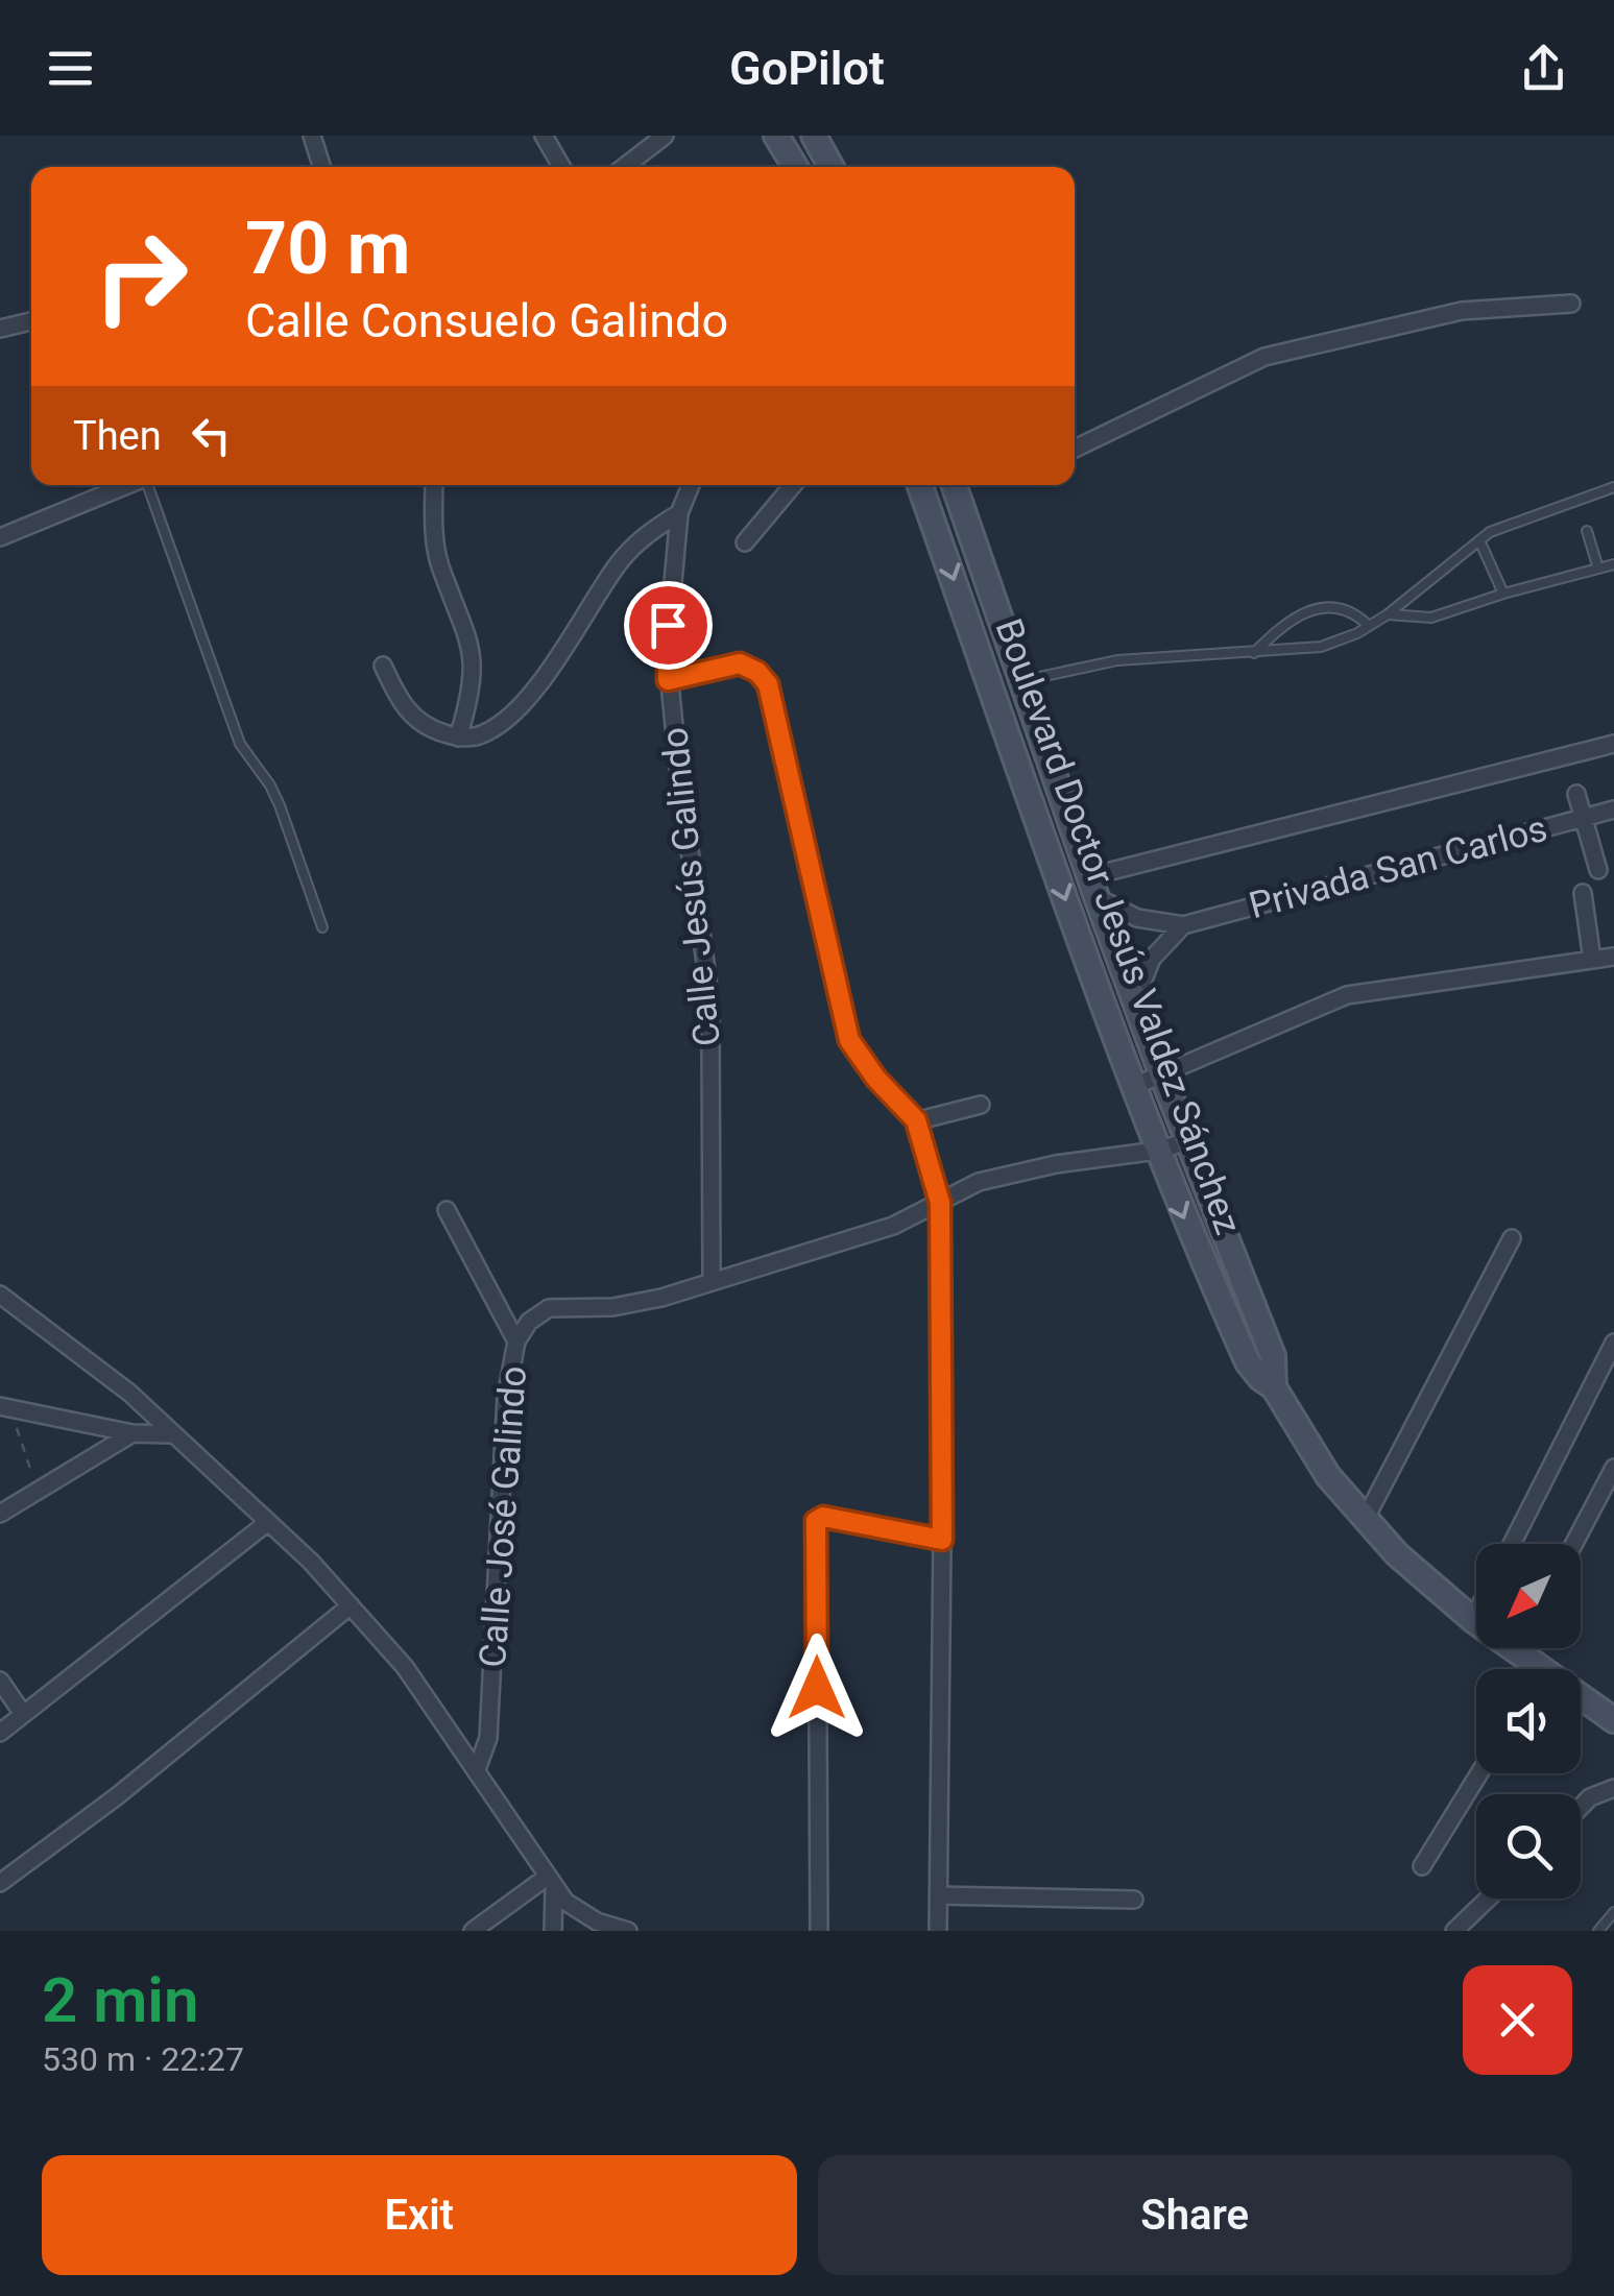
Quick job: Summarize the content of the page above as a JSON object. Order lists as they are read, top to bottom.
{
  "streets": {
    "main road": ["Boulevard Doctor Jesús Valdez Sánchez"],
    "street": ["Privada San Carlos", "Calle Jesús Galindo", "Calle José Galindo"]
  },
  "crossings": [
    ["Privada San Carlos", "Boulevard Doctor Jesús Valdez Sánchez"],
    ["Calle Jesús Galindo", "Calle José Galindo"],
    ["Boulevard Doctor Jesús Valdez Sánchez", "Calle José Galindo"]
  ],
  "north": "bottom left",
  "page": {
    "header": "GoPilot",
    "turn": ["70 m", "Calle Consuelo Galindo"],
    "then": "Then",
    "heading": ["2 min", "530 m · 22:27"],
    "buttons": ["Exit", "Share"]
  }
}
